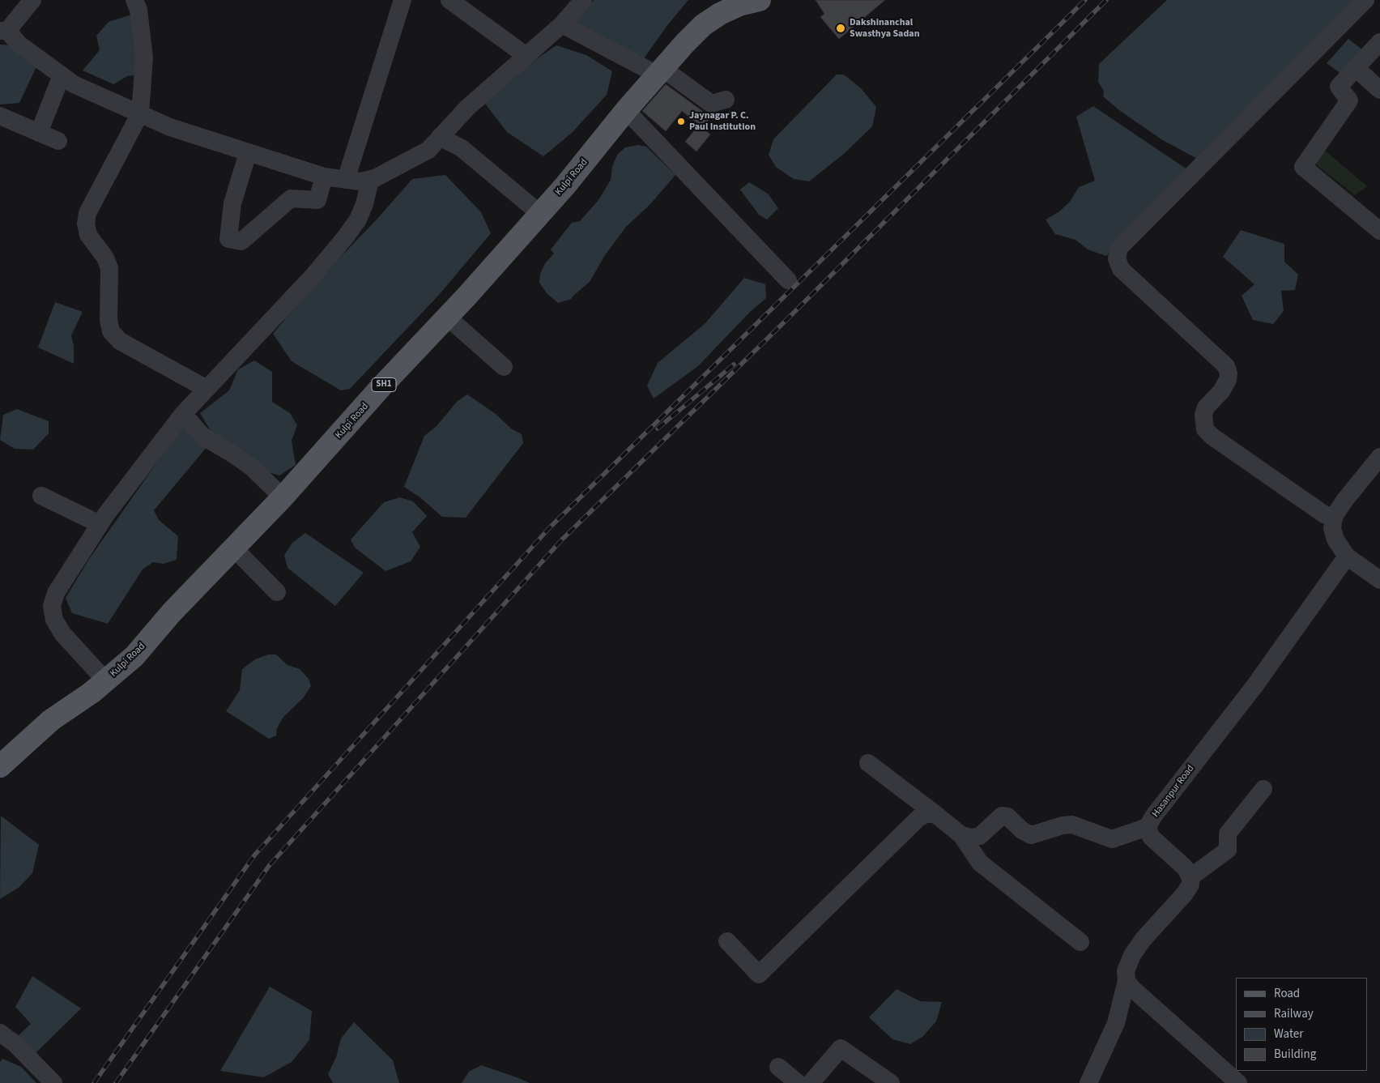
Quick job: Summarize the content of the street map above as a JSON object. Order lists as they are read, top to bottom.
{
  "streets": {
    "main road": ["Kulpi Road", "SH1"],
    "street": ["Hasanpur Road"]
  },
  "places": ["Dakshinanchal Swasthya Sadan", "Jaynagar P. C. Paul Institution"],
  "legend": [
    "Road",
    "Railway",
    "Water",
    "Building"
  ]
}
